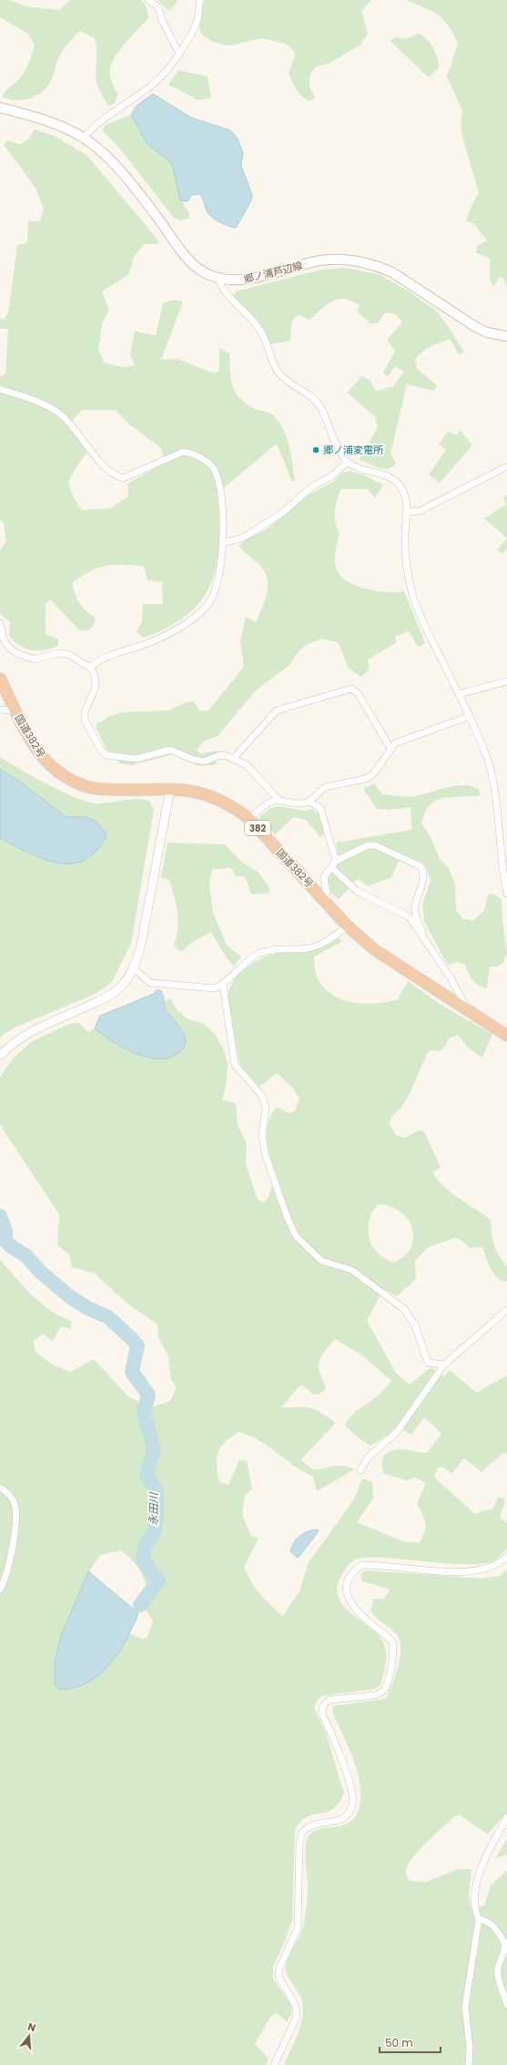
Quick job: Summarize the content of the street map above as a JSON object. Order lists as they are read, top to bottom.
{
  "streets": {
    "highway": ["国道382号", "382"],
    "main road": ["郷ノ浦芦辺線"]
  },
  "water": ["永田川"],
  "places": ["郷ノ浦変電所"],
  "scale_bar": "50 m",
  "north": "top"
}
